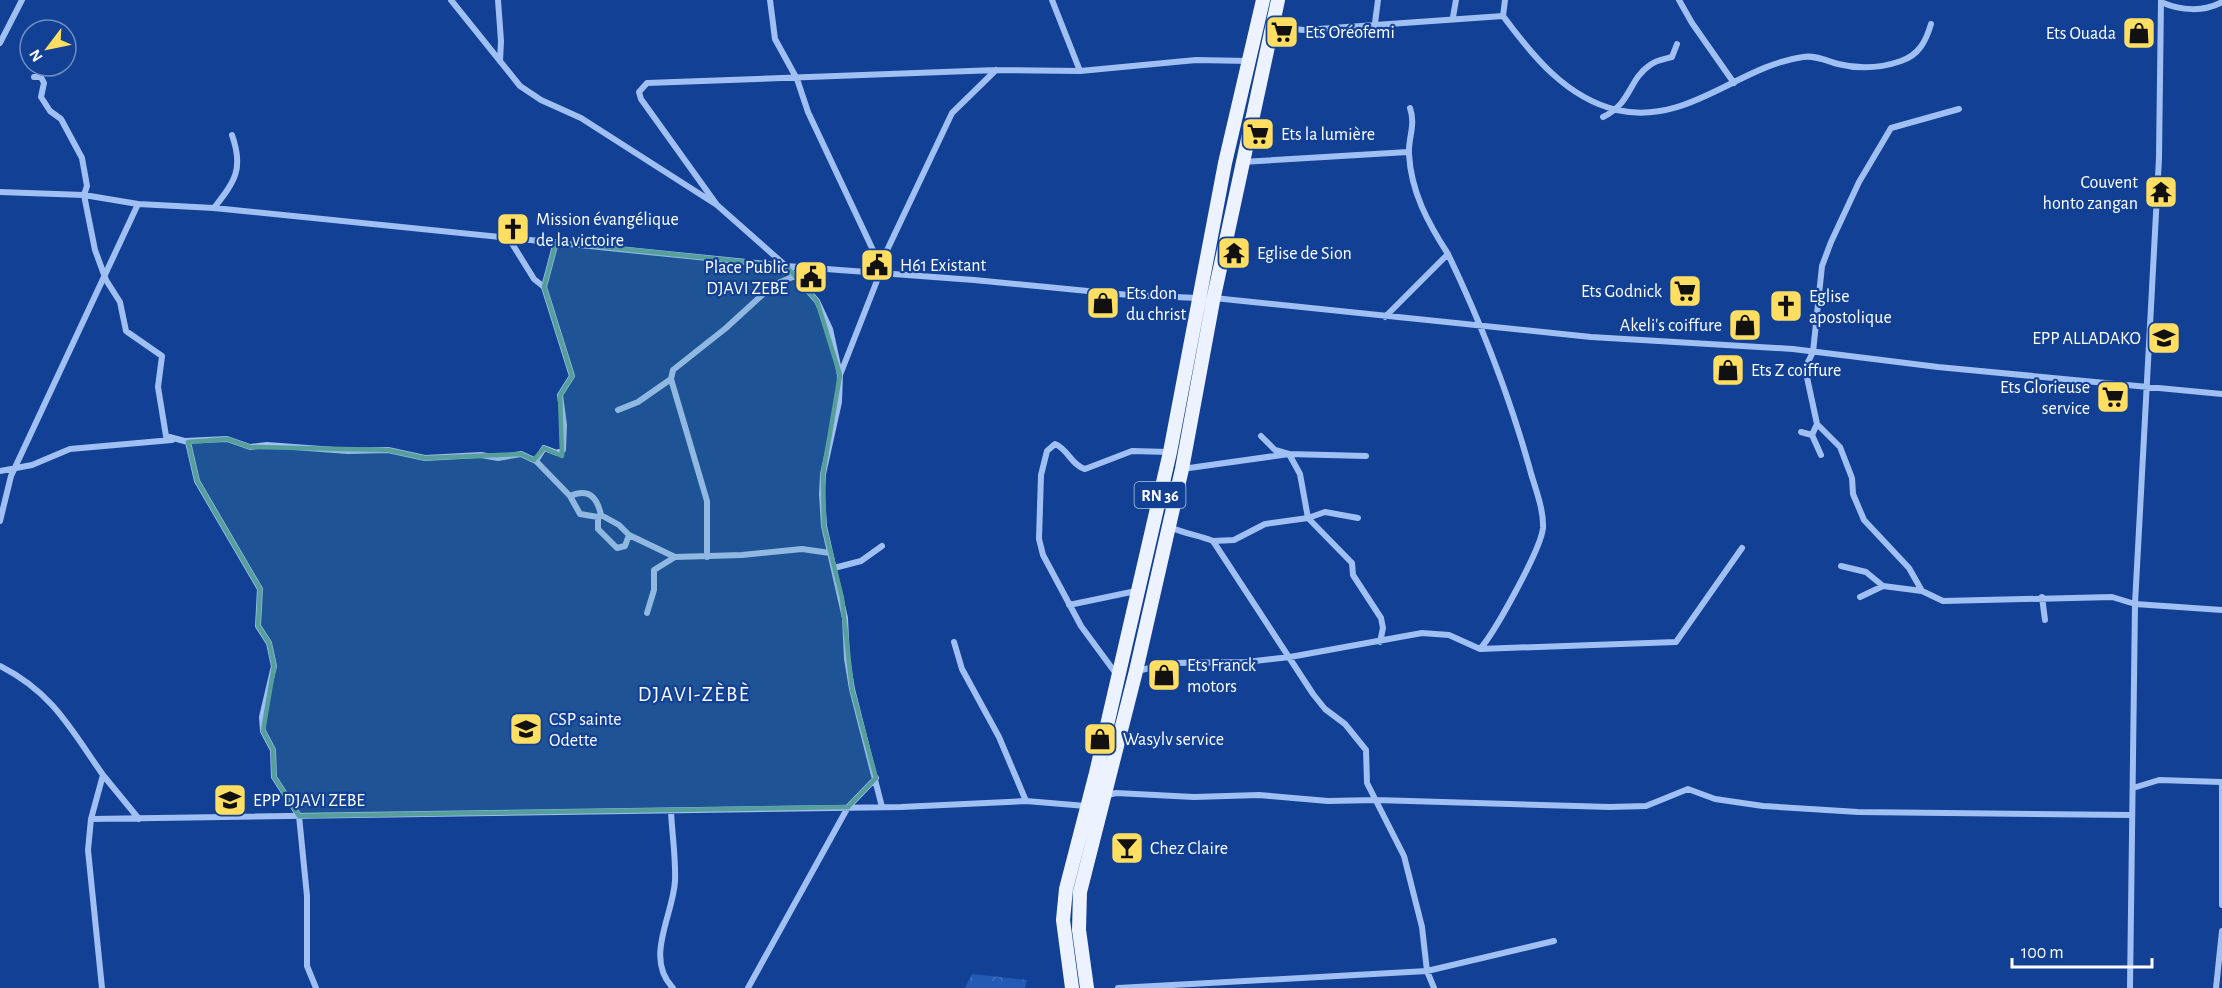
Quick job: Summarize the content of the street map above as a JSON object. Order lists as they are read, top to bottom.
{
  "streets": {
    "main road": ["RN 36"]
  },
  "districts": ["DJAVI-ZÈBÈ"],
  "places": {
    "supermarket": [
      "Ets Oréofemi",
      "Ets la lumière",
      "Ets Godnick",
      "Ets Glorieuse service"
    ],
    "shop": [
      "Ets Ouada",
      "Ets don du christ",
      "Akeli's coiffure",
      "Ets Z coiffure",
      "Ets Franck motors",
      "Wasylv service"
    ],
    "temple": ["Couvent honto zangan", "Eglise de Sion"],
    "church": ["Mission évangélique de la victoire", "Eglise apostolique"],
    "public building": ["H61 Existant", "Place Public DJAVI ZEBE"],
    "school or university": ["EPP ALLADAKO", "CSP sainte Odette", "EPP DJAVI ZEBE"],
    "bar": ["Chez Claire"]
  },
  "scale_bar": "100 m",
  "north": "bottom left"
}
